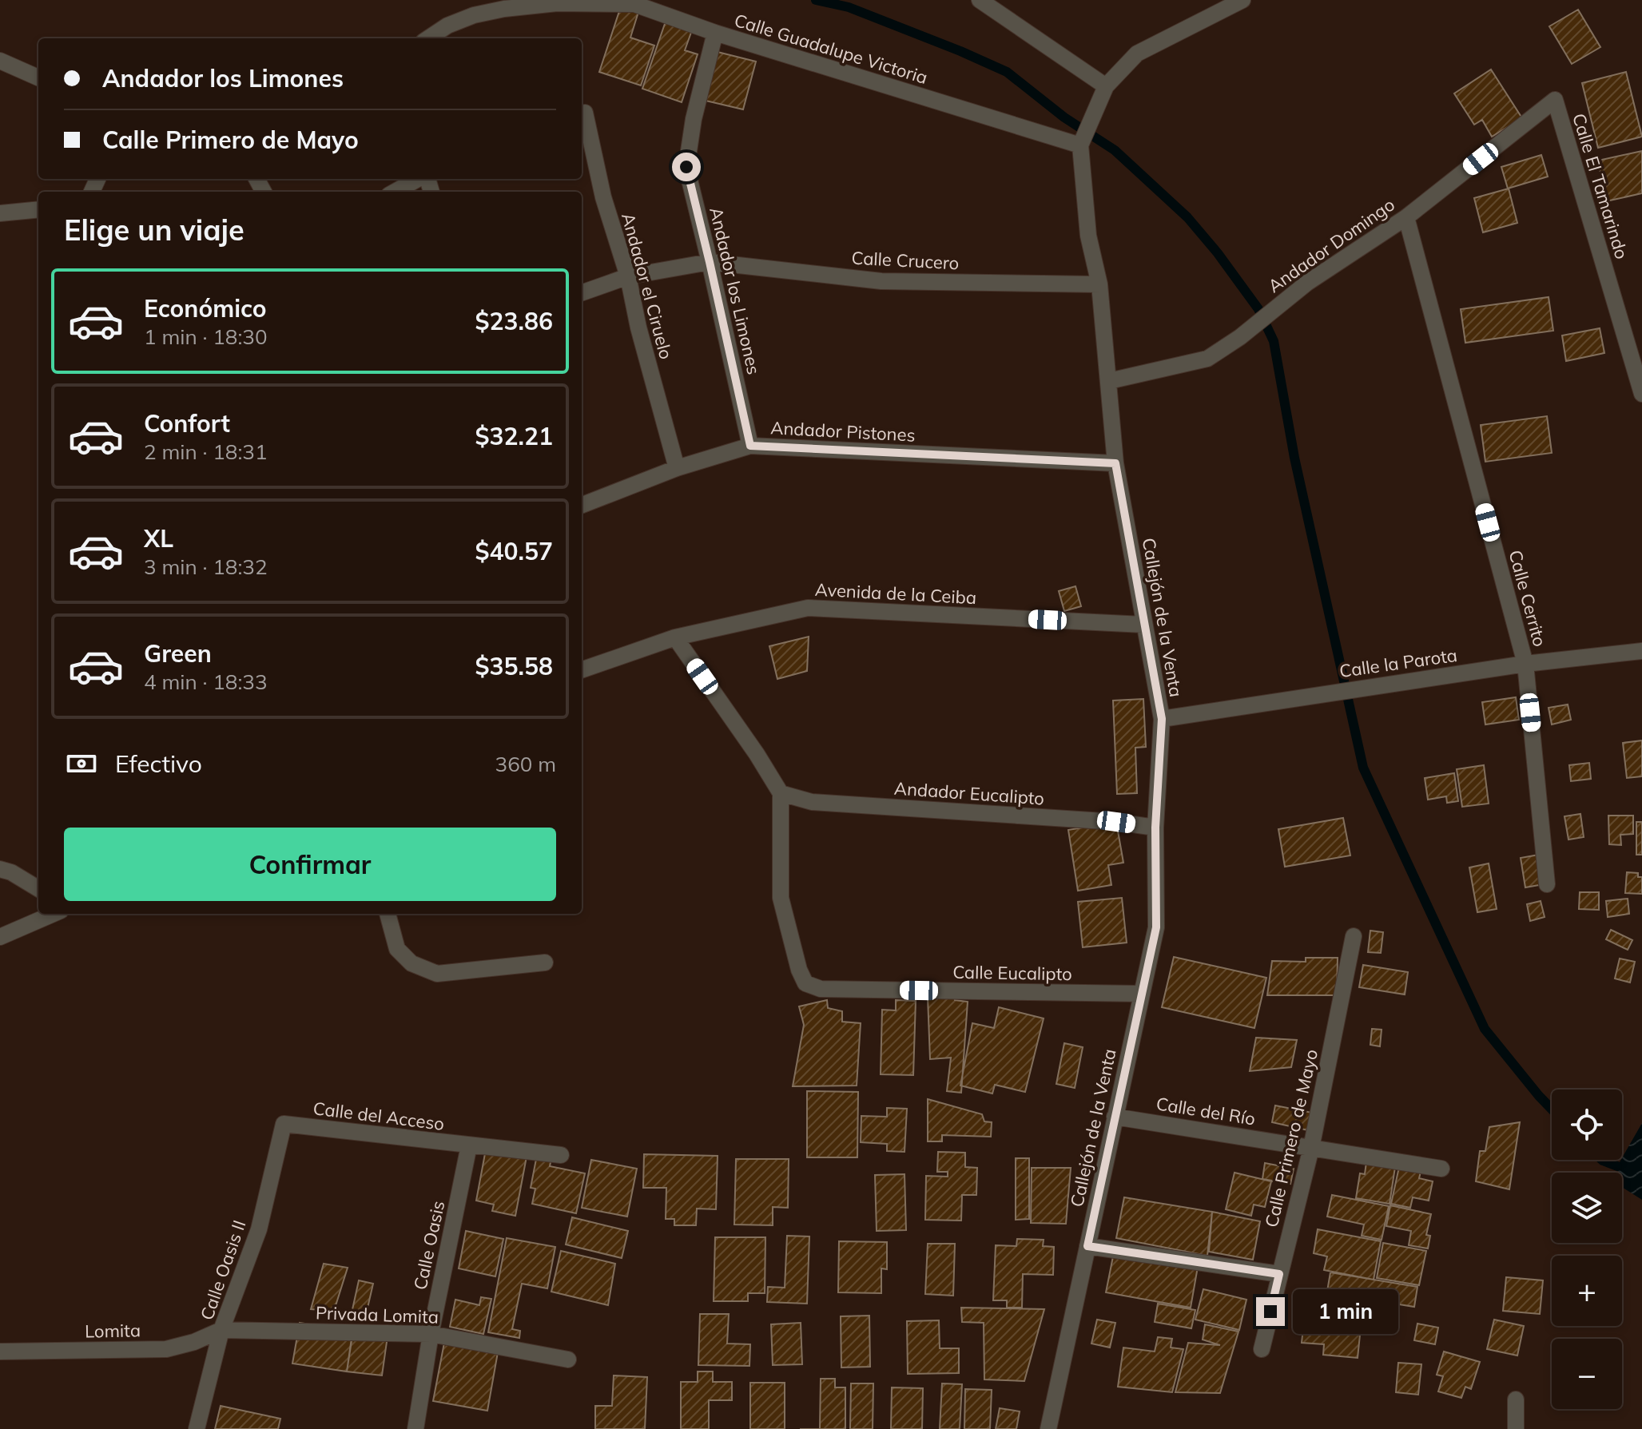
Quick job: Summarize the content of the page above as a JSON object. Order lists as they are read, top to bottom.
{
  "streets": {
    "street": [
      "Calle Guadalupe Victoria",
      "Calle El Tamarindo",
      "Andador Domingo",
      "Calle Crucero",
      "Andador el Ciruelo",
      "Andador los Limones",
      "Andador Pistones",
      "Avenida de la Ceiba",
      "Calle Cerrito",
      "Callejón de la Venta",
      "Calle la Parota",
      "Andador Eucalipto",
      "Calle Eucalipto",
      "Calle del Río",
      "Calle del Acceso",
      "Calle Primero de Mayo",
      "Calle Oasis",
      "Calle Oasis II",
      "Privada Lomita",
      "Lomita"
    ]
  },
  "crossings": [
    ["Calle Guadalupe Victoria", "Andador los Limones"],
    ["Calle Guadalupe Victoria", "Callejón de la Venta"],
    ["Calle El Tamarindo", "Andador Domingo"],
    ["Andador Domingo", "Calle Cerrito"],
    ["Andador Domingo", "Callejón de la Venta"],
    ["Calle Crucero", "Andador el Ciruelo"],
    ["Calle Crucero", "Andador los Limones"],
    ["Calle Crucero", "Callejón de la Venta"],
    ["Andador el Ciruelo", "Andador Pistones"],
    ["Andador los Limones", "Andador Pistones"],
    ["Andador Pistones", "Callejón de la Venta"],
    ["Avenida de la Ceiba", "Callejón de la Venta"],
    ["Calle Cerrito", "Calle la Parota"],
    ["Callejón de la Venta", "Calle la Parota"],
    ["Callejón de la Venta", "Andador Eucalipto"],
    ["Callejón de la Venta", "Calle Eucalipto"],
    ["Callejón de la Venta", "Calle del Río"],
    ["Andador Eucalipto", "Calle Eucalipto"],
    ["Calle del Río", "Calle Primero de Mayo"],
    ["Calle del Acceso", "Calle Oasis"],
    ["Calle del Acceso", "Calle Oasis II"],
    ["Calle Oasis", "Privada Lomita"],
    ["Calle Oasis II", "Privada Lomita"],
    ["Calle Oasis II", "Lomita"],
    ["Privada Lomita", "Lomita"]
  ],
  "page": {
    "banner": ["Andador los Limones", "Calle Primero de Mayo"],
    "heading": "Elige un viaje",
    "list": [
      {
        "name": "Económico",
        "note": "1 min · 18:30",
        "value": "$23.86"
      },
      {
        "name": "Confort",
        "note": "2 min · 18:31",
        "value": "$32.21"
      },
      {
        "name": "XL",
        "note": "3 min · 18:32",
        "value": "$40.57"
      },
      {
        "name": "Green",
        "note": "4 min · 18:33",
        "value": "$35.58"
      }
    ],
    "pay": ["Efectivo", "360 m"],
    "buttons": "Confirmar",
    "map_buttons": ["+", "−"],
    "bubble": "1 min"
  }
}
